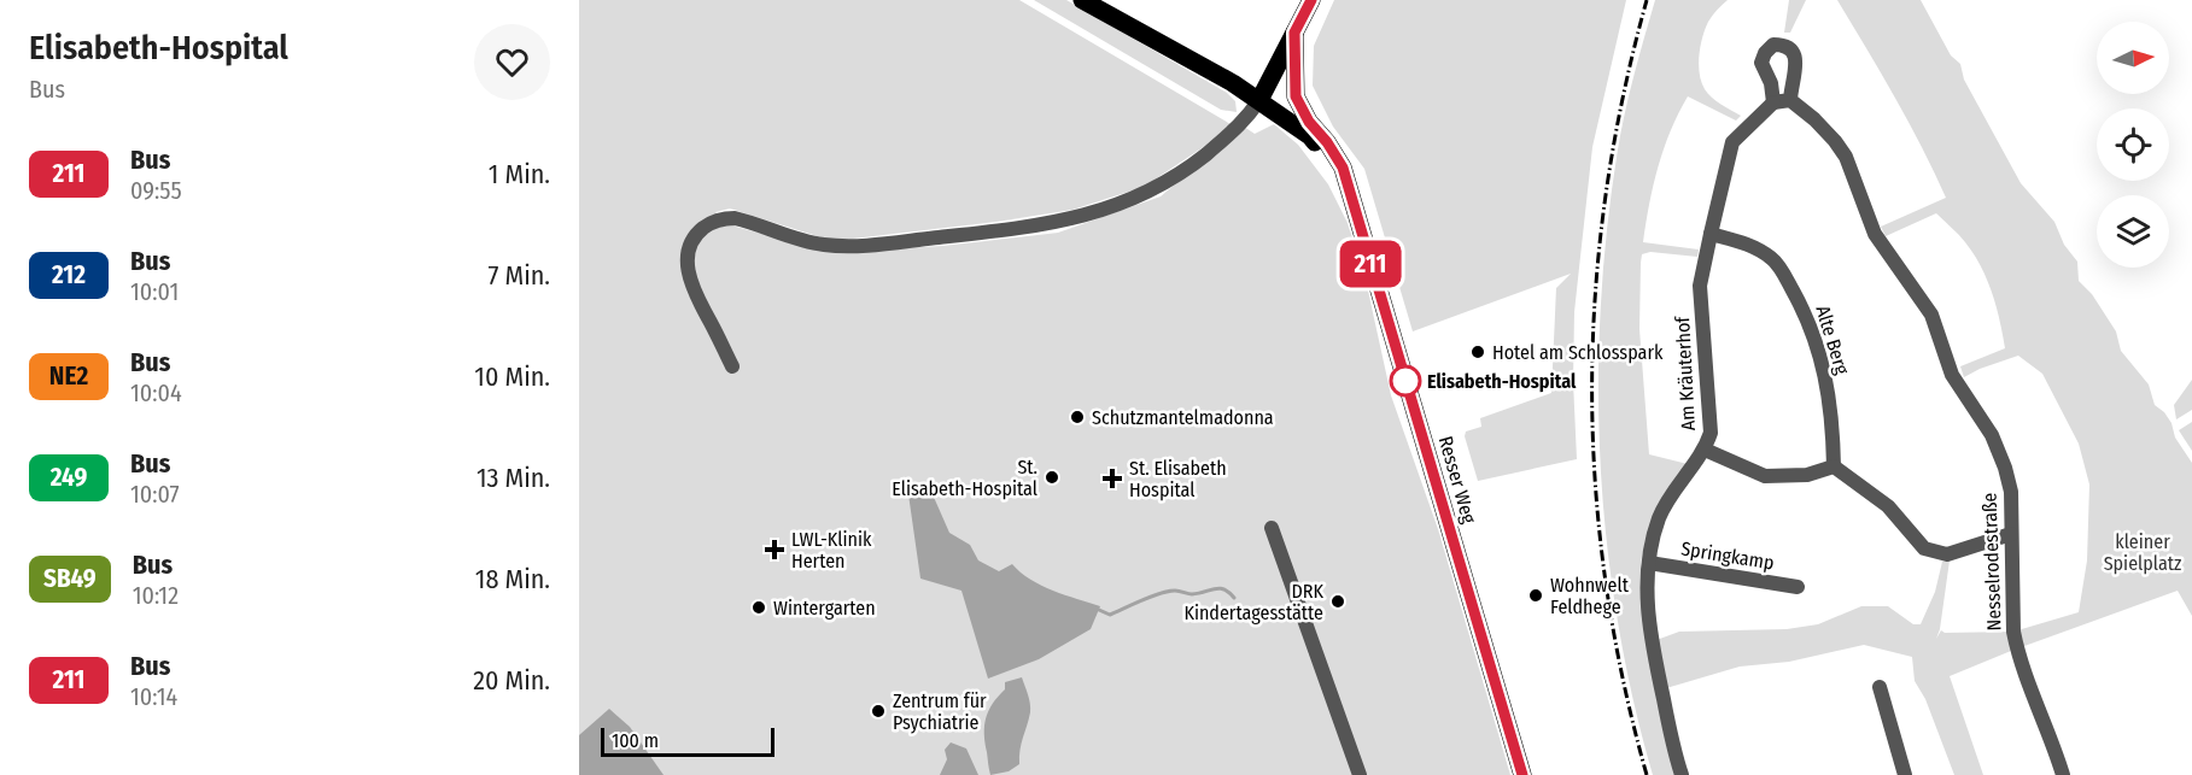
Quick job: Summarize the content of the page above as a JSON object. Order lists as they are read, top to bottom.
{
  "streets": {
    "main road": ["Resser Weg"],
    "street": [
      "Alte Berg",
      "Am Kräuterhof",
      "Springkamp",
      "Nesselrodestraße"
    ]
  },
  "crossings": [
    ["Alte Berg", "Am Kräuterhof"],
    ["Am Kräuterhof", "Springkamp"]
  ],
  "parks": ["kleiner Spielplatz"],
  "places": {
    "other": [
      "Hotel am Schlosspark",
      "Elisabeth-Hospital",
      "Schutzmantelmadonna",
      "St. Elisabeth-Hospital",
      "Wohnwelt Feldhege",
      "DRK Kindertagesstätte",
      "Wintergarten",
      "Zentrum für Psychiatrie"
    ],
    "health": ["St. Elisabeth Hospital", "LWL-Klinik Herten"]
  },
  "lines": ["bus line 211"],
  "scale_bar": "100 m",
  "north": "right",
  "page": {
    "heading": ["Elisabeth-Hospital", "Bus"],
    "on_map": "211",
    "list": [
      {
        "mark": "211",
        "name": "Bus",
        "note": "09:55",
        "value": "1 Min."
      },
      {
        "mark": "212",
        "name": "Bus",
        "note": "10:01",
        "value": "7 Min."
      },
      {
        "mark": "NE2",
        "name": "Bus",
        "note": "10:04",
        "value": "10 Min."
      },
      {
        "mark": "249",
        "name": "Bus",
        "note": "10:07",
        "value": "13 Min."
      },
      {
        "mark": "SB49",
        "name": "Bus",
        "note": "10:12",
        "value": "18 Min."
      },
      {
        "mark": "211",
        "name": "Bus",
        "note": "10:14",
        "value": "20 Min."
      }
    ],
    "scale": "100 m"
  }
}
